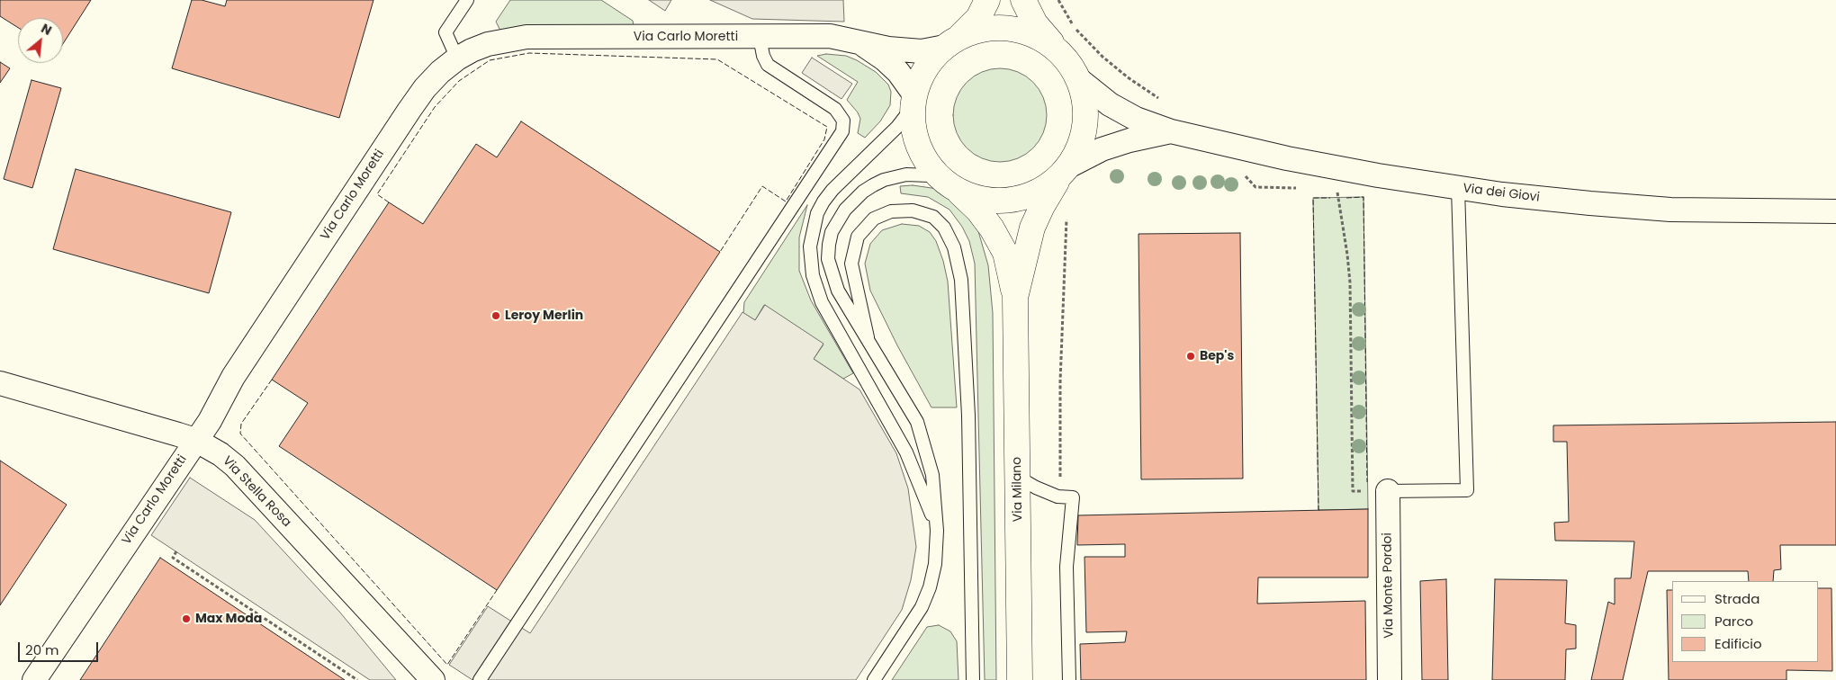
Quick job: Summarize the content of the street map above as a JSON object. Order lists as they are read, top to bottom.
{
  "streets": {
    "street": [
      "Via Carlo Moretti",
      "Via dei Giovi",
      "Via Milano",
      "Via Stella Rosa",
      "Via Monte Pordoi"
    ]
  },
  "crossings": [
    ["Via Carlo Moretti", "Via Milano"],
    ["Via Carlo Moretti", "Via Stella Rosa"],
    ["Via dei Giovi", "Via Milano"]
  ],
  "places": ["Leroy Merlin", "Bep's", "Max Moda"],
  "legend": ["Strada", "Parco", "Edificio"],
  "scale_bar": "20 m",
  "north": "top right"
}
